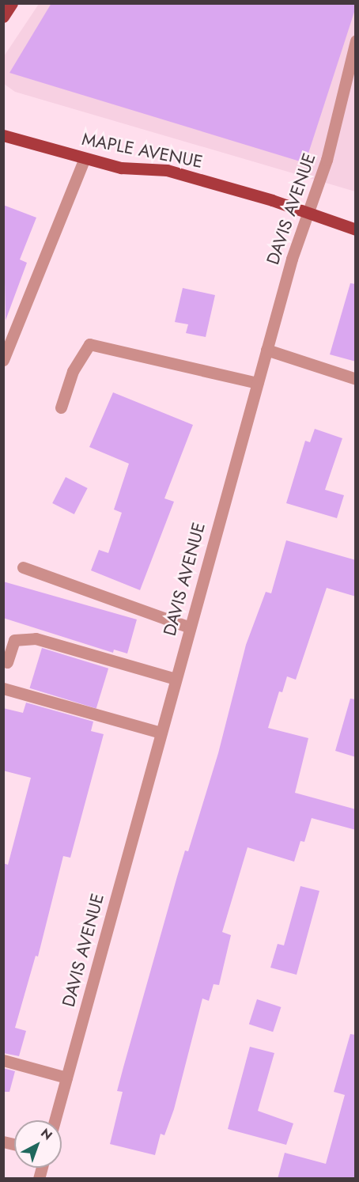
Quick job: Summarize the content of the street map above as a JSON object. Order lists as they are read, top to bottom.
{
  "streets": {
    "main road": ["MAPLE AVENUE"],
    "street": ["DAVIS AVENUE"]
  },
  "crossings": [
    ["MAPLE AVENUE", "DAVIS AVENUE"]
  ],
  "north": "top right"
}
